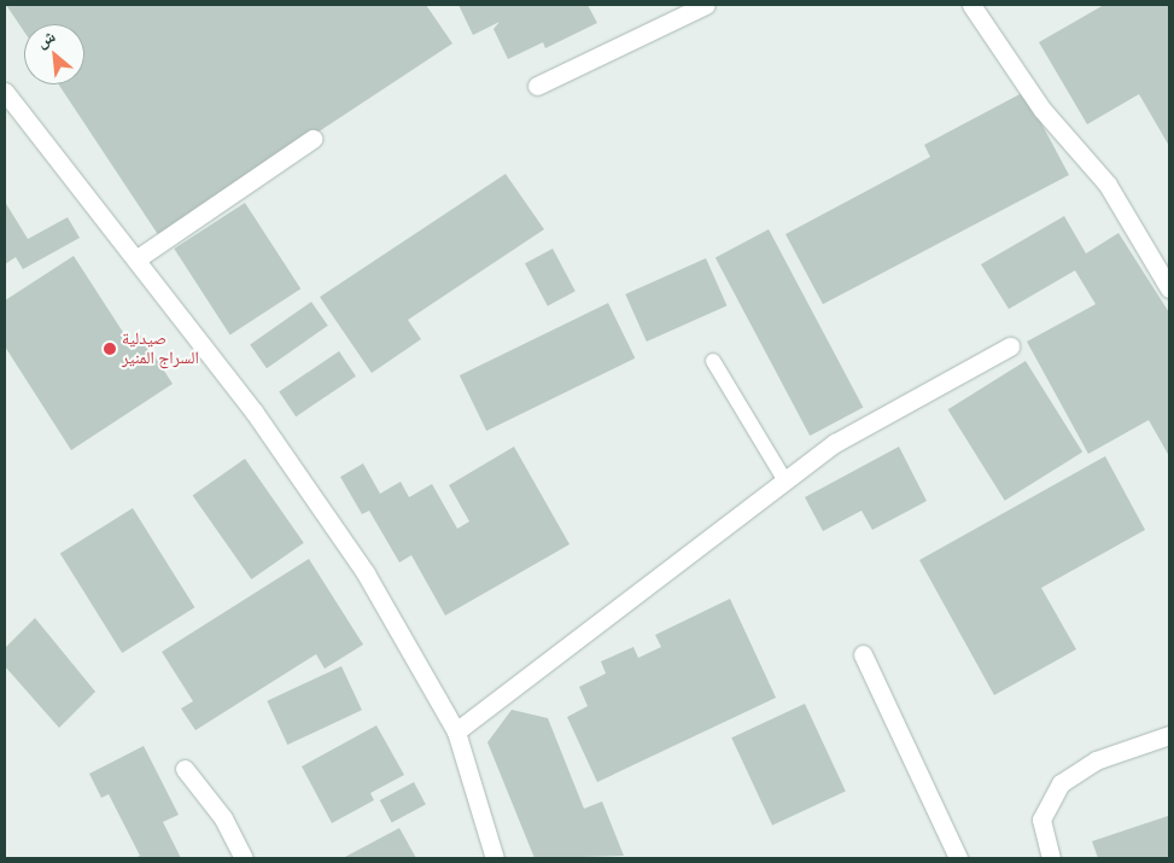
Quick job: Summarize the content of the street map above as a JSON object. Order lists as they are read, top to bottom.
{
  "places": ["صيدلية السراج المنير"],
  "north": "top left"
}
